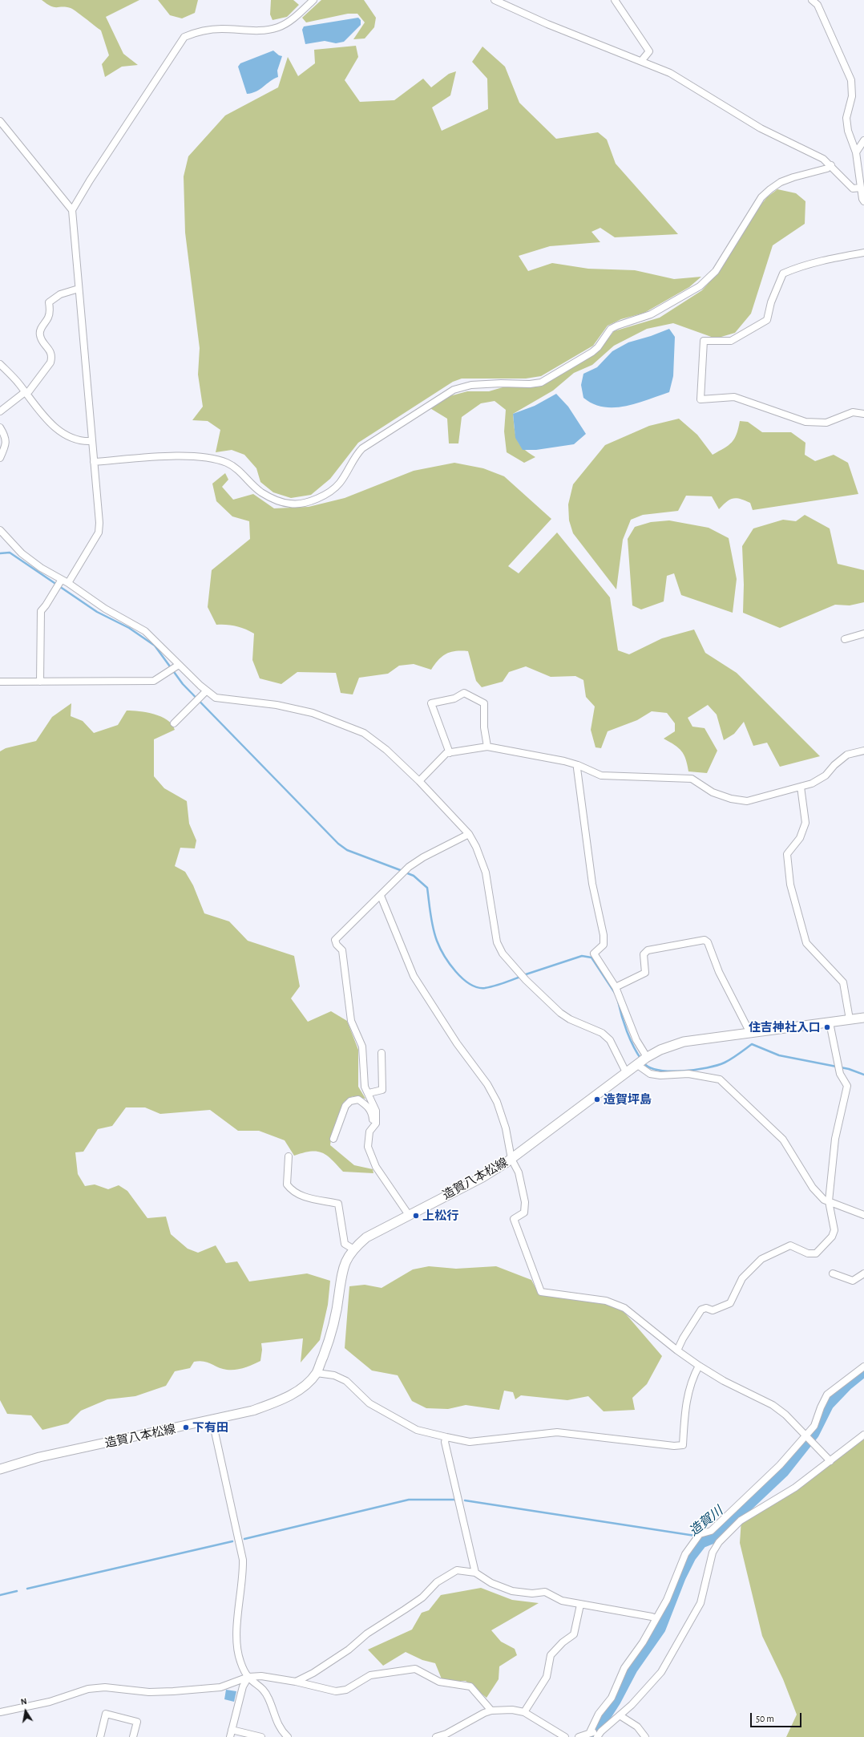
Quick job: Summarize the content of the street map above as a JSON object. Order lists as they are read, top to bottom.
{
  "streets": {
    "main road": ["造賀八本松線"]
  },
  "water": ["造賀川"],
  "places": [
    "住吉神社入口",
    "造賀坪島",
    "上松行",
    "下有田"
  ],
  "scale_bar": "50 m",
  "north": "top"
}
